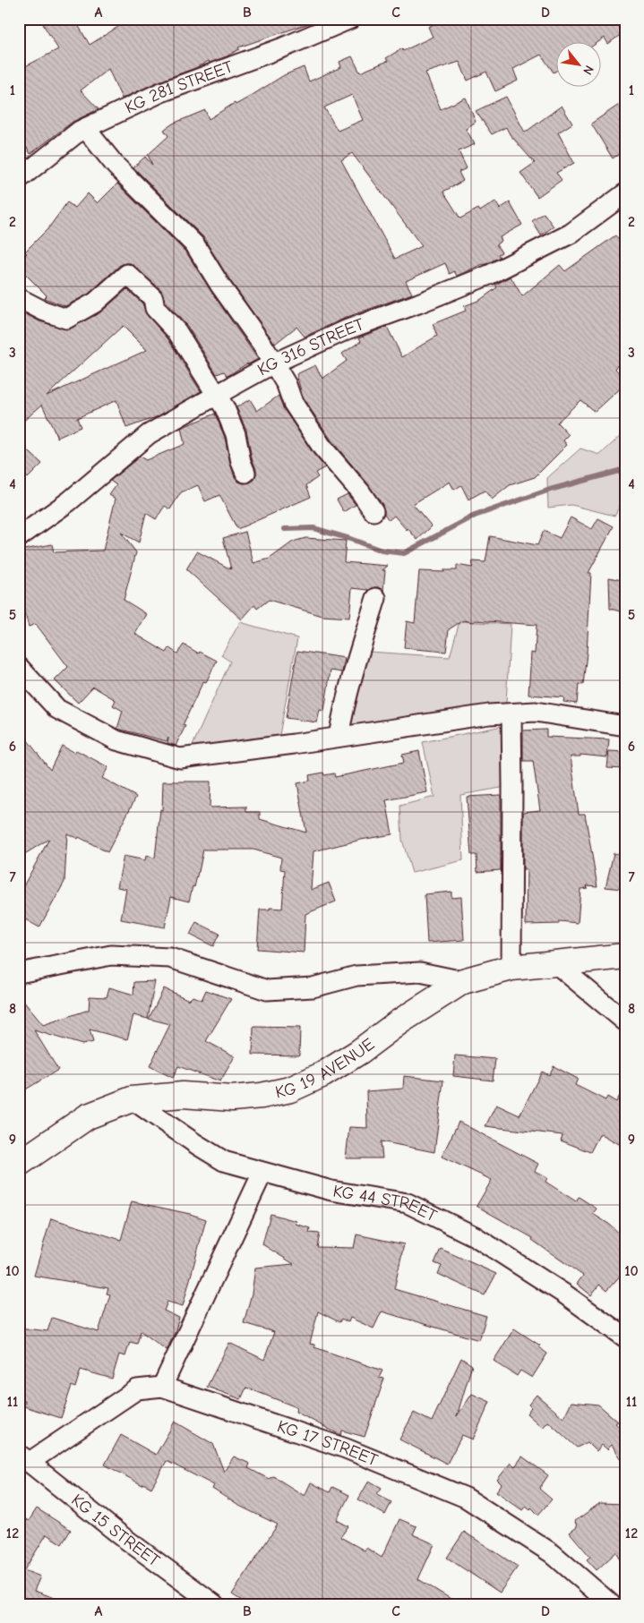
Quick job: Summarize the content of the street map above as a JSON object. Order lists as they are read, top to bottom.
{
  "streets": {
    "main road": ["KG 19 AVENUE"],
    "street": [
      "KG 281 STREET",
      "KG 316 STREET",
      "KG 44 STREET",
      "KG 17 STREET",
      "KG 15 STREET"
    ]
  },
  "crossings": [
    ["KG 19 AVENUE", "KG 44 STREET"],
    ["KG 17 STREET", "KG 15 STREET"]
  ],
  "north": "bottom right",
  "grid": {
    "columns": [
      "A",
      "B",
      "C",
      "D"
    ],
    "rows": [
      "1",
      "2",
      "3",
      "4",
      "5",
      "6",
      "7",
      "8",
      "9",
      "10",
      "11",
      "12"
    ]
  }
}
